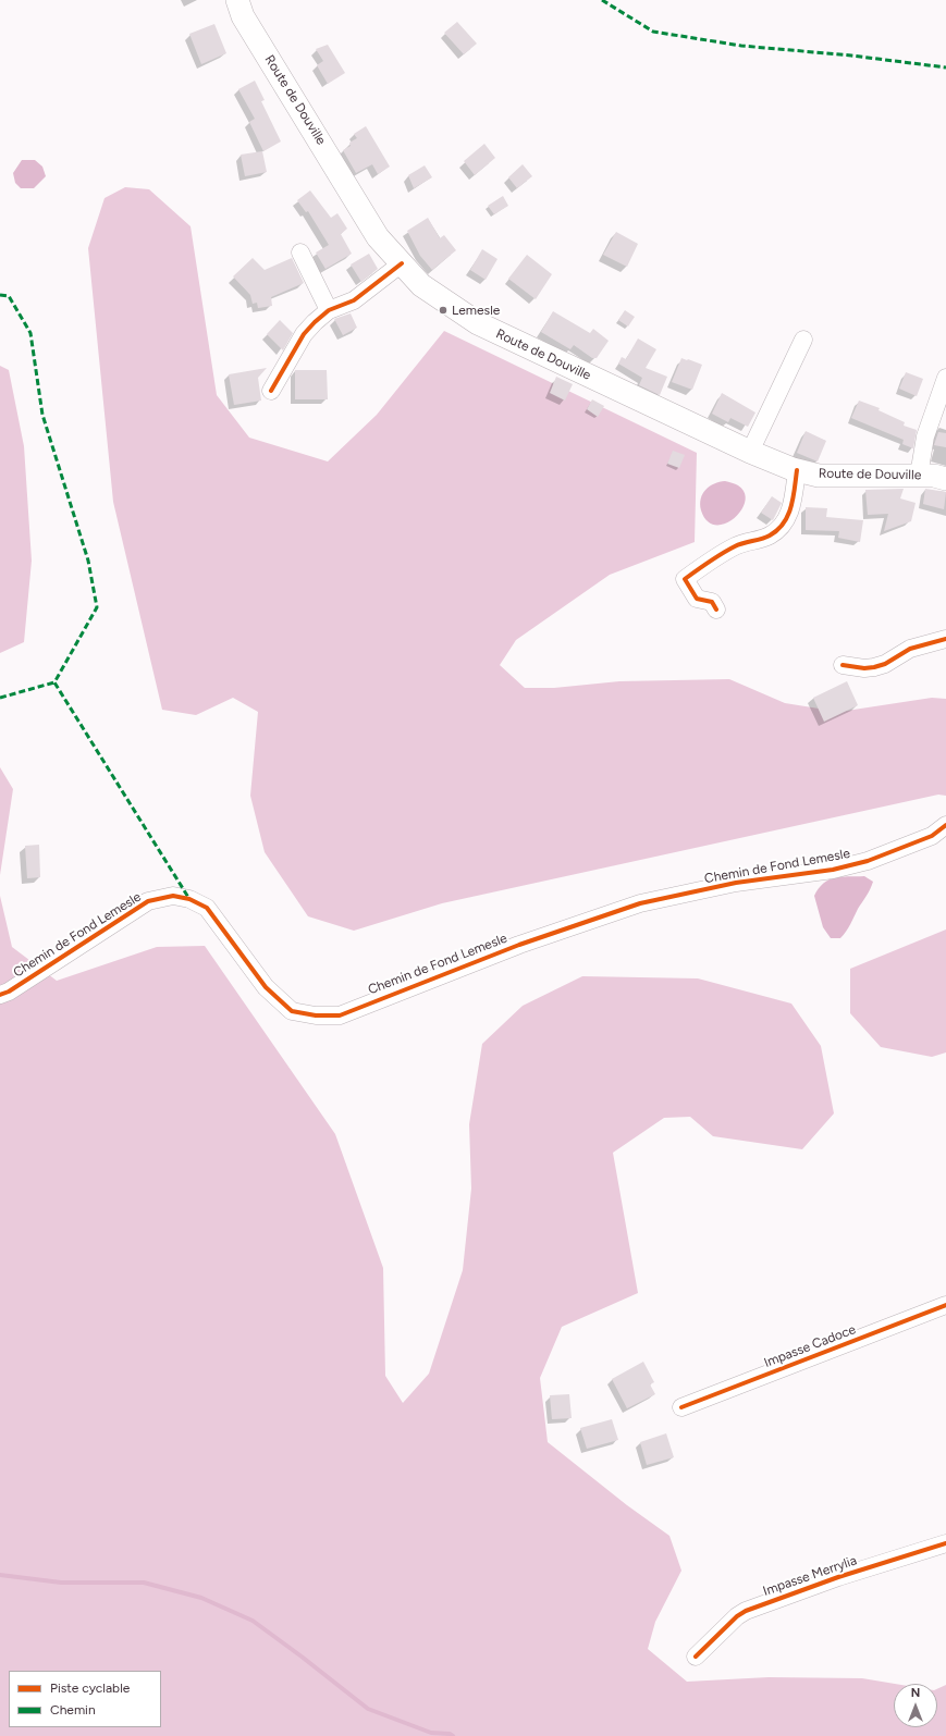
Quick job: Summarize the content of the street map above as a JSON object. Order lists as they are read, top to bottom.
{
  "streets": {
    "main road": ["Route de Douville"],
    "street": ["Chemin de Fond Lemesle", "Impasse Cadoce", "Impasse Merrylia"]
  },
  "places": ["Lemesle"],
  "legend": ["Piste cyclable", "Chemin"],
  "north": "top"
}
